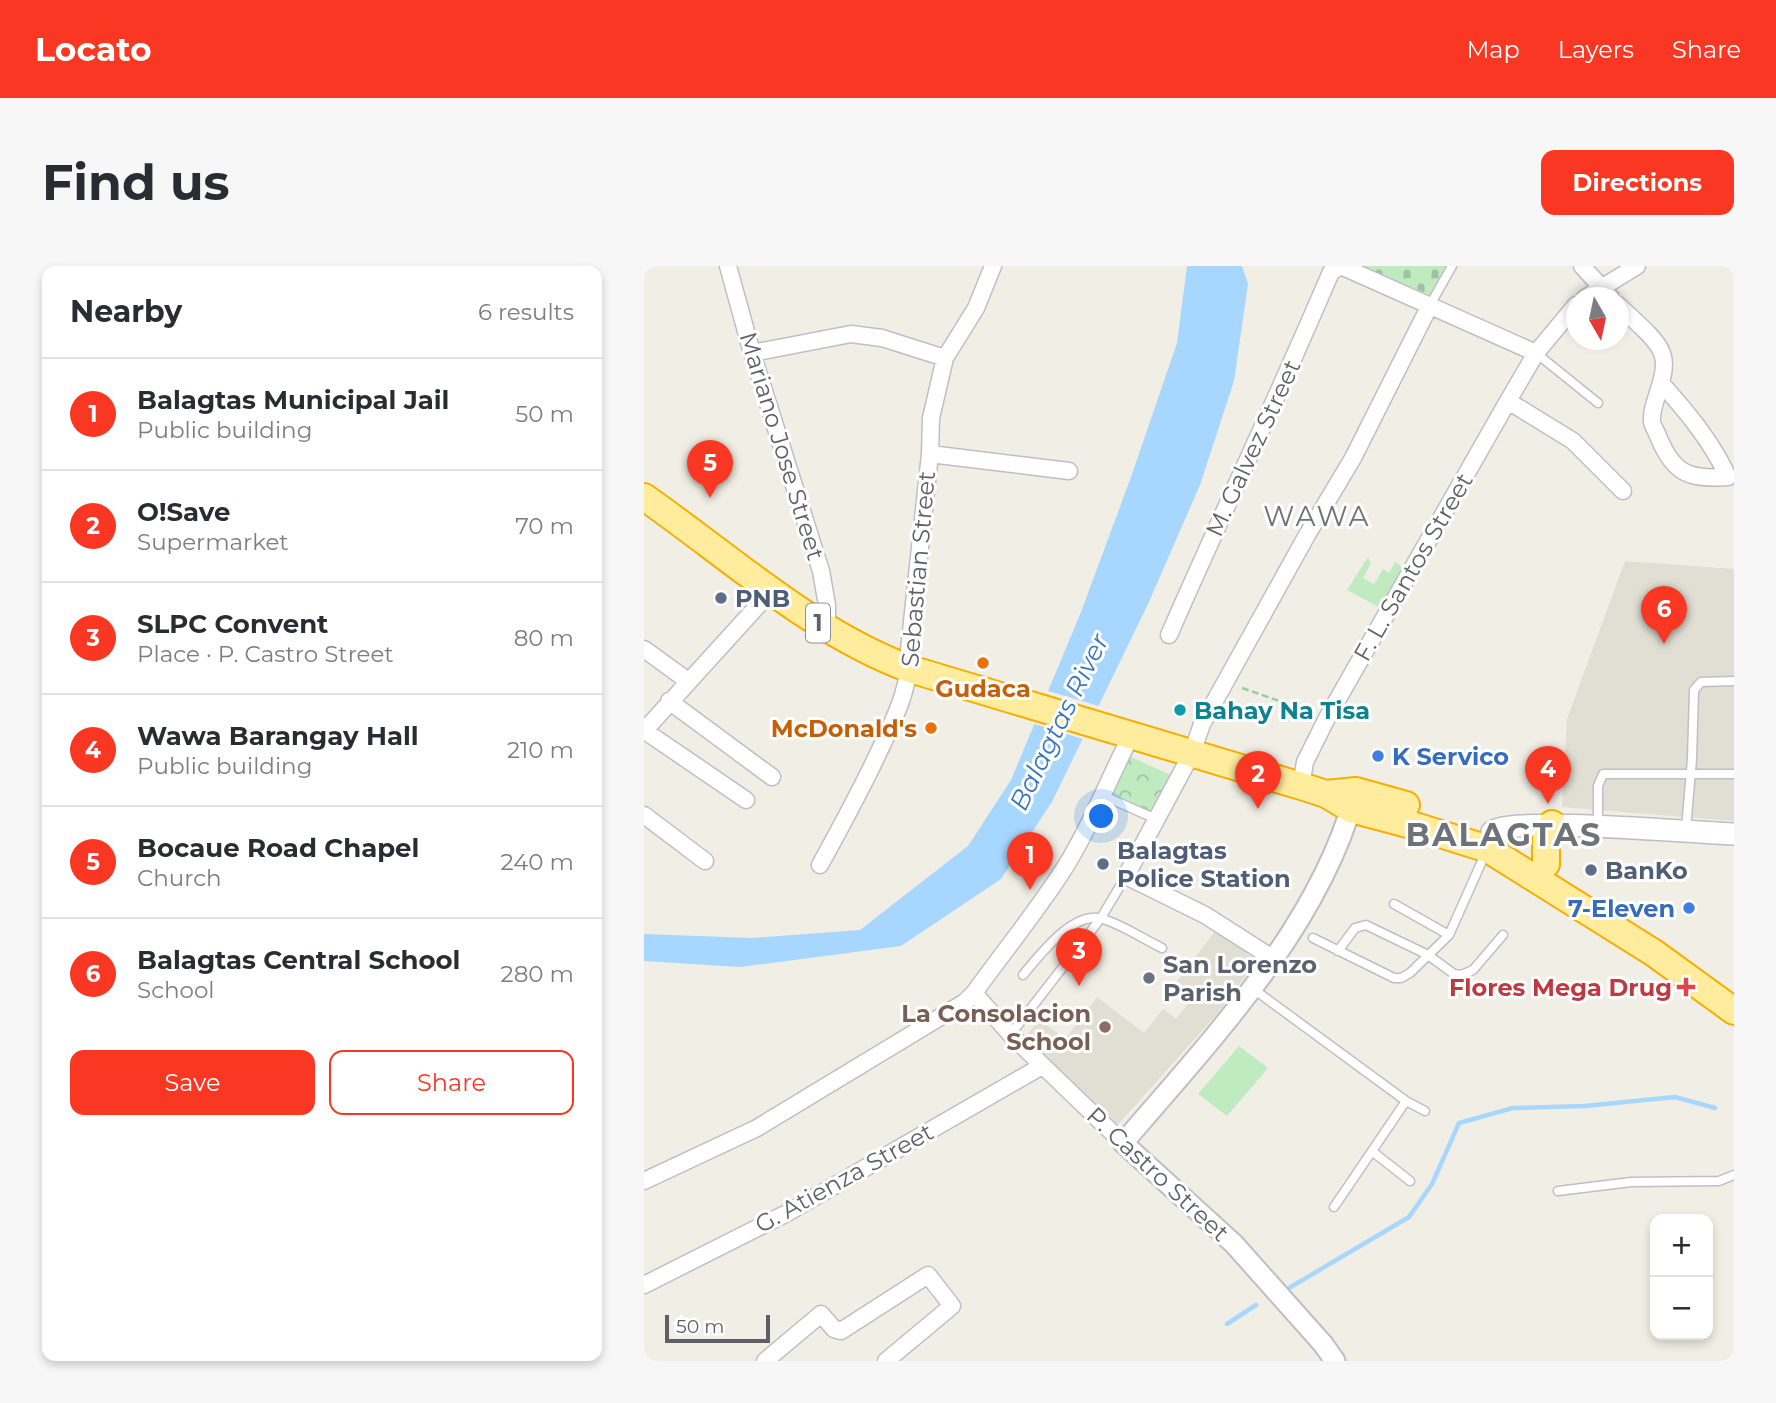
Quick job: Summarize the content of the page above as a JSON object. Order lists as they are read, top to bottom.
{
  "streets": {
    "highway": ["1"],
    "street": [
      "Mariano Jose Street",
      "M. Galvez Street",
      "F. L. Santos Street",
      "Sebastian Street",
      "P. Castro Street",
      "G. Atienza Street"
    ]
  },
  "crossings": [
    ["Mariano Jose Street", "1"],
    ["F. L. Santos Street", "1"],
    ["Sebastian Street", "1"],
    ["P. Castro Street", "G. Atienza Street"]
  ],
  "districts": ["WAWA", "BALAGTAS"],
  "water": ["Balagtas River"],
  "places": {
    "other": [
      "PNB",
      "Gudaca",
      "Bahay Na Tisa",
      "McDonald's",
      "K Servico",
      "Balagtas Police Station",
      "BanKo",
      "7-Eleven",
      "San Lorenzo Parish",
      "La Consolacion School"
    ],
    "health": ["Flores Mega Drug"]
  },
  "scale_bar": "50 m",
  "north": "bottom",
  "page": {
    "header": "Locato",
    "nav": ["Map", "Layers", "Share"],
    "buttons": [
      "Directions",
      ["Save", "Share"]
    ],
    "title": "Find us",
    "heading": ["Nearby", "6 results"],
    "list": [
      {
        "mark": "1",
        "name": "Balagtas Municipal Jail",
        "note": "Public building",
        "value": "50 m"
      },
      {
        "mark": "2",
        "name": "O!Save",
        "note": "Supermarket",
        "value": "70 m"
      },
      {
        "mark": "3",
        "name": "SLPC Convent",
        "note": "Place · P. Castro Street",
        "value": "80 m"
      },
      {
        "mark": "4",
        "name": "Wawa Barangay Hall",
        "note": "Public building",
        "value": "210 m"
      },
      {
        "mark": "5",
        "name": "Bocaue Road Chapel",
        "note": "Church",
        "value": "240 m"
      },
      {
        "mark": "6",
        "name": "Balagtas Central School",
        "note": "School",
        "value": "280 m"
      }
    ],
    "pins": [
      "5",
      "6",
      "4",
      "2",
      "1",
      "3"
    ],
    "map_buttons": ["+", "−"],
    "scale": "50 m"
  }
}
